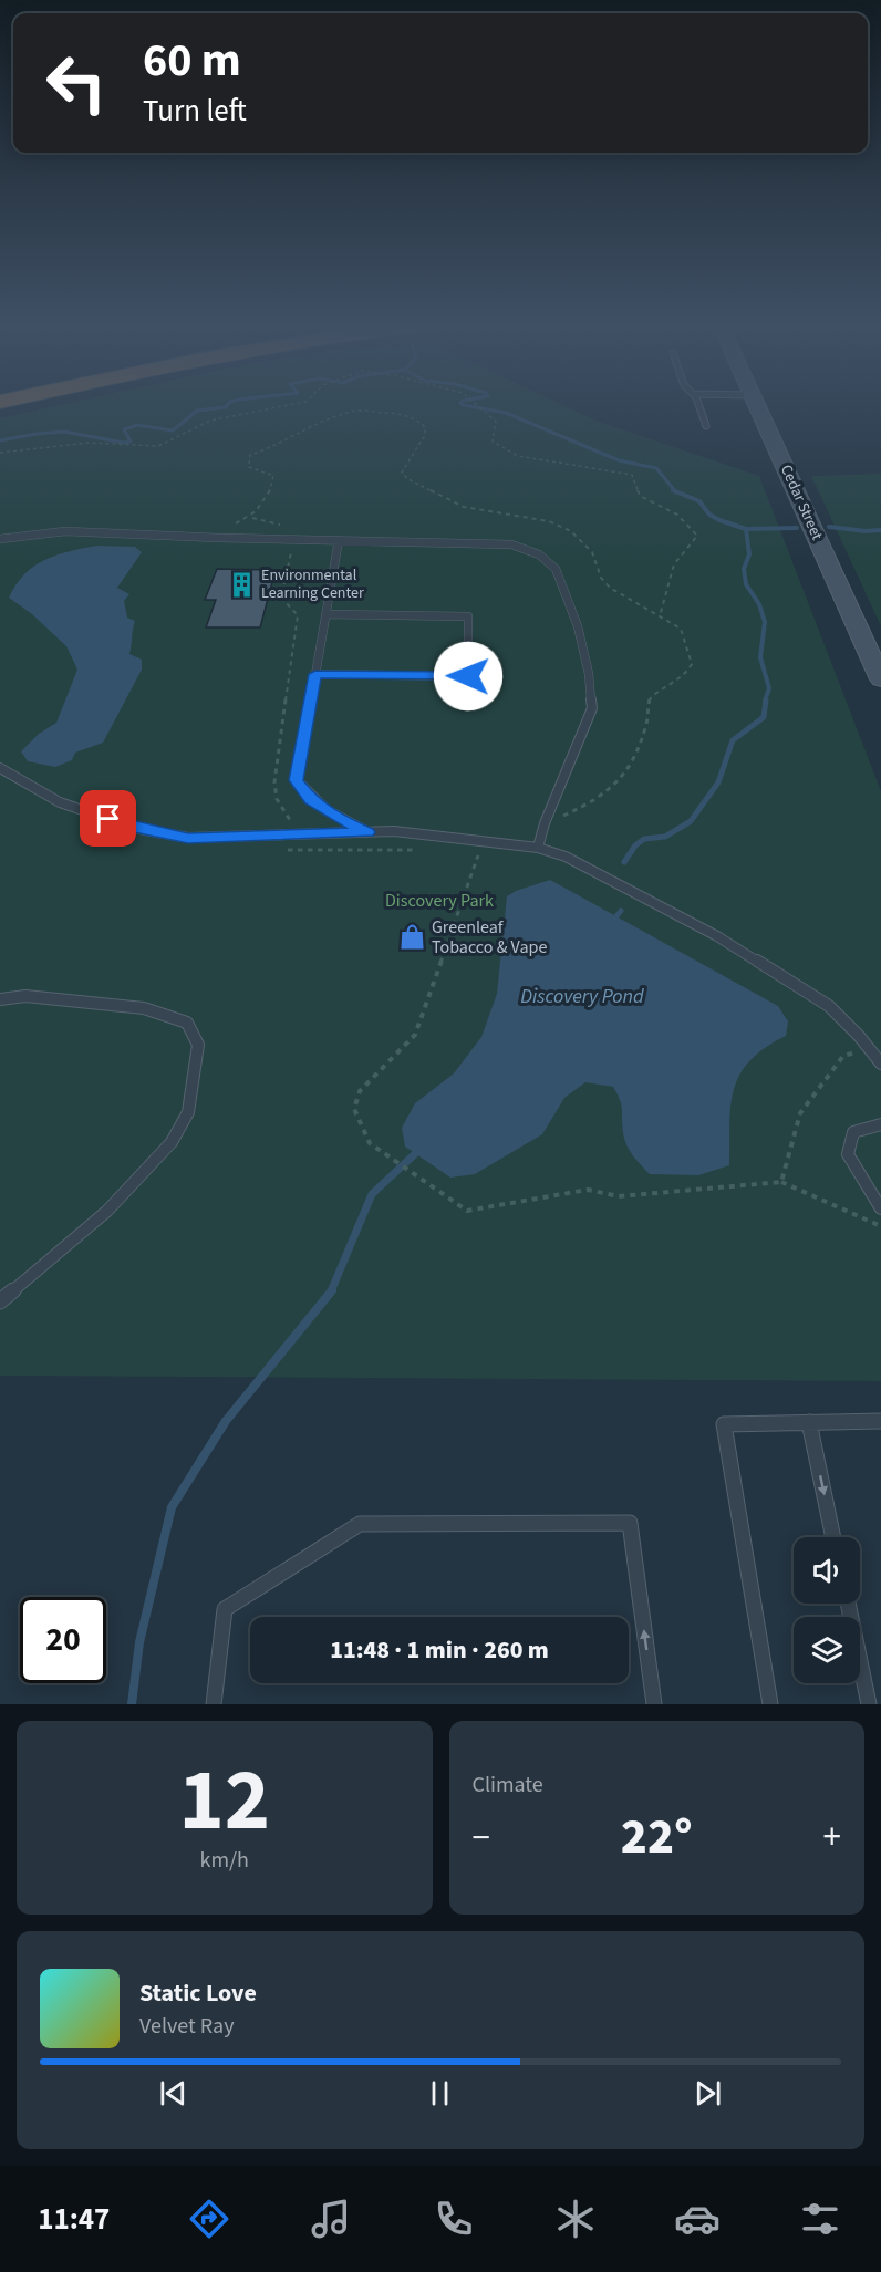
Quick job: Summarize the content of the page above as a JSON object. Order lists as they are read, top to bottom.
{
  "streets": {
    "main road": ["Cedar Street"]
  },
  "water": ["Discovery Pond"],
  "parks": ["Discovery Park"],
  "places": {
    "building": ["Environmental Learning Center"],
    "shop": ["Greenleaf Tobacco & Vape"]
  },
  "page": {
    "turn": ["60 m", "Turn left"],
    "limit": "20",
    "trip": "11:48 · 1 min · 260 m",
    "tile": [
      ["12", "km/h"],
      "Climate"
    ],
    "heat": ["−", "22°", "+"],
    "song": ["Static Love", "Velvet Ray"],
    "tabs": "11:47"
  }
}
